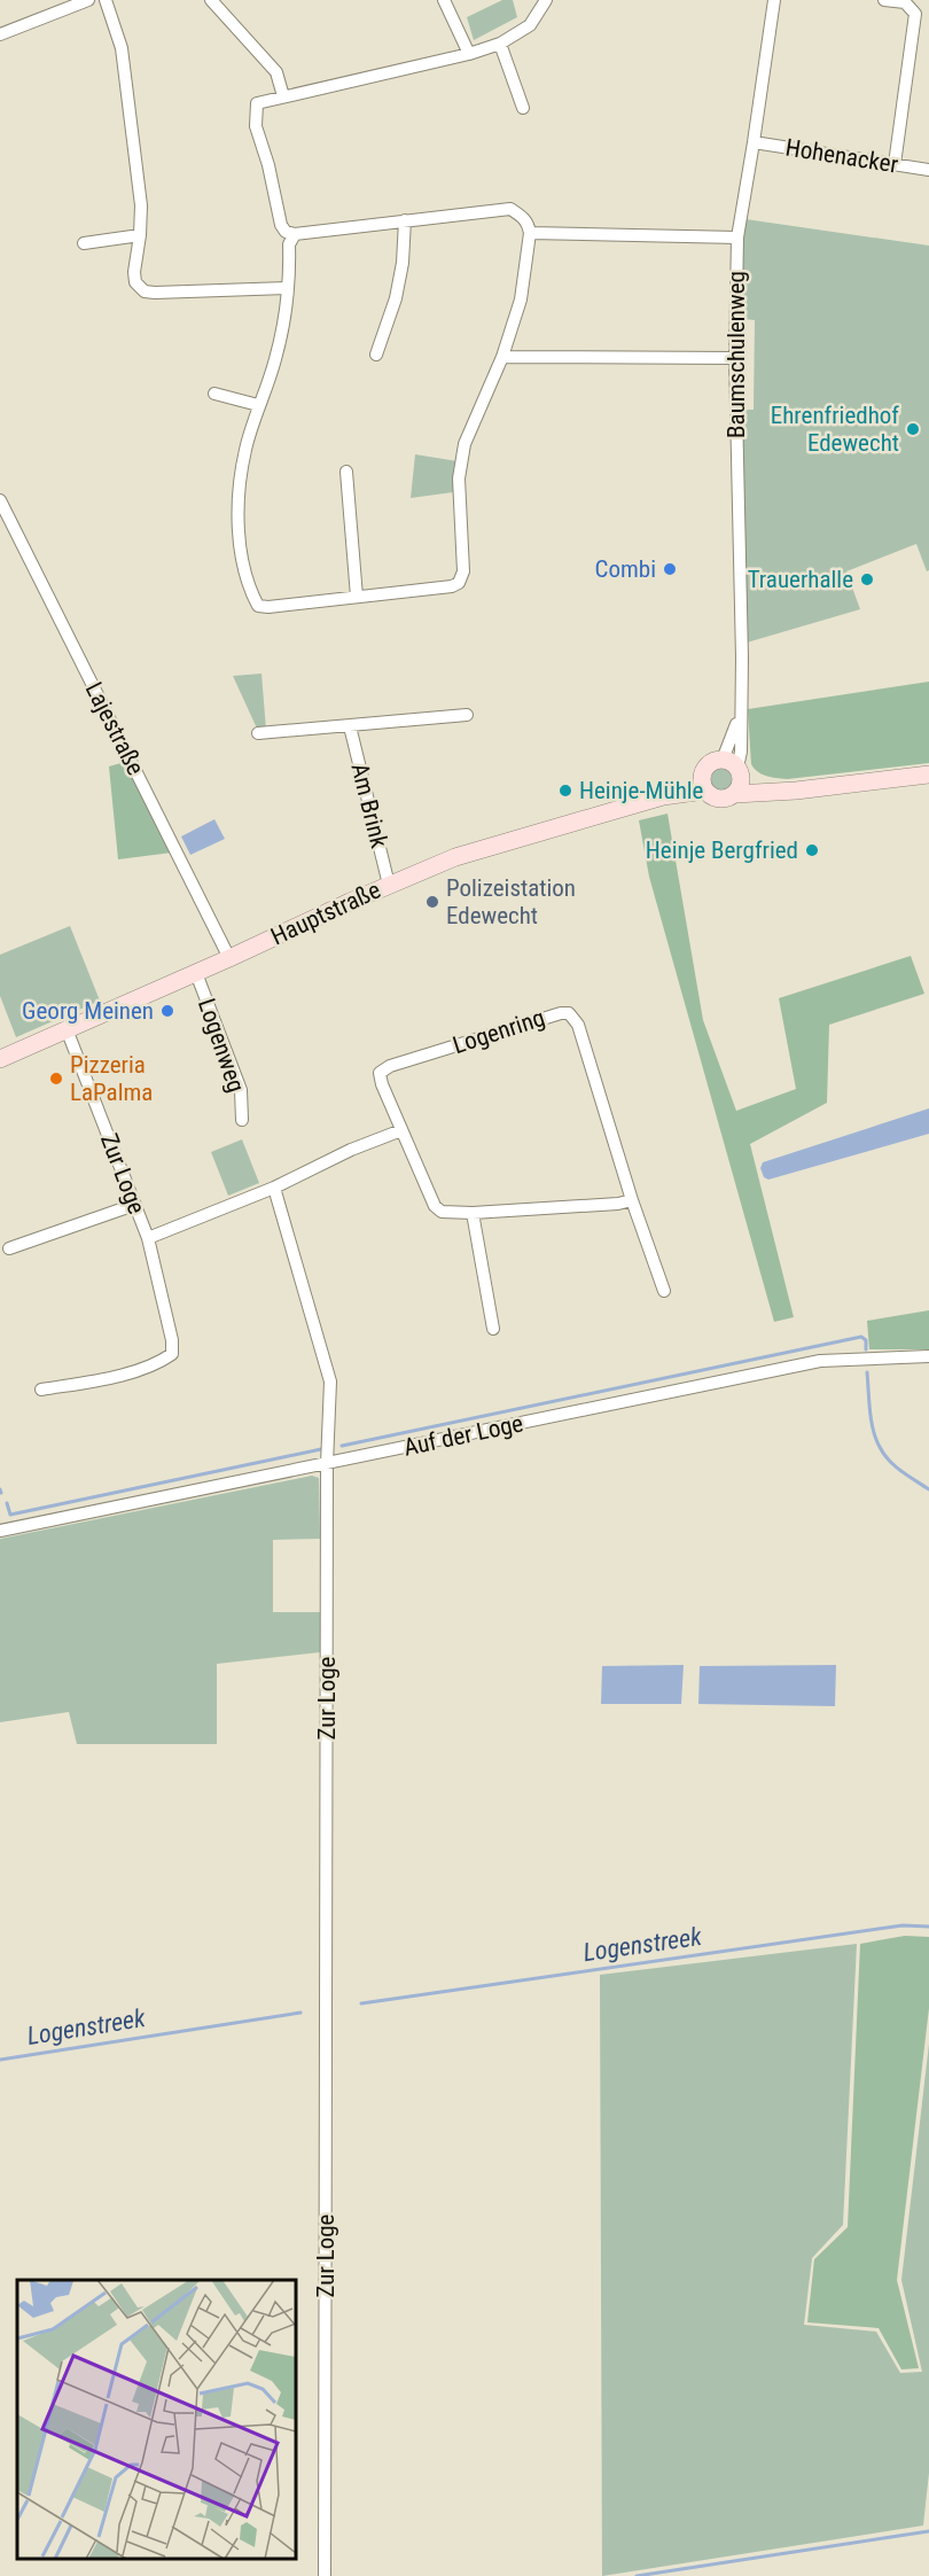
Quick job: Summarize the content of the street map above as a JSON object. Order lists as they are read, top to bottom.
{
  "streets": {
    "main road": ["Hauptstraße"],
    "street": [
      "Hohenacker",
      "Baumschulenweg",
      "Lajestraße",
      "Am Brink",
      "Logenring",
      "Logenweg",
      "Zur Loge",
      "Auf der Loge"
    ]
  },
  "crossings": [
    ["Hohenacker", "Baumschulenweg"],
    ["Baumschulenweg", "Hauptstraße"],
    ["Lajestraße", "Hauptstraße"],
    ["Am Brink", "Hauptstraße"],
    ["Hauptstraße", "Logenweg"],
    ["Hauptstraße", "Zur Loge"],
    ["Zur Loge", "Auf der Loge"]
  ],
  "water": ["Logenstreek"],
  "places": [
    "Ehrenfriedhof Edewecht",
    "Combi",
    "Trauerhalle",
    "Heinje-Mühle",
    "Heinje Bergfried",
    "Polizeistation Edewecht",
    "Georg Meinen",
    "Pizzeria LaPalma"
  ]
}
